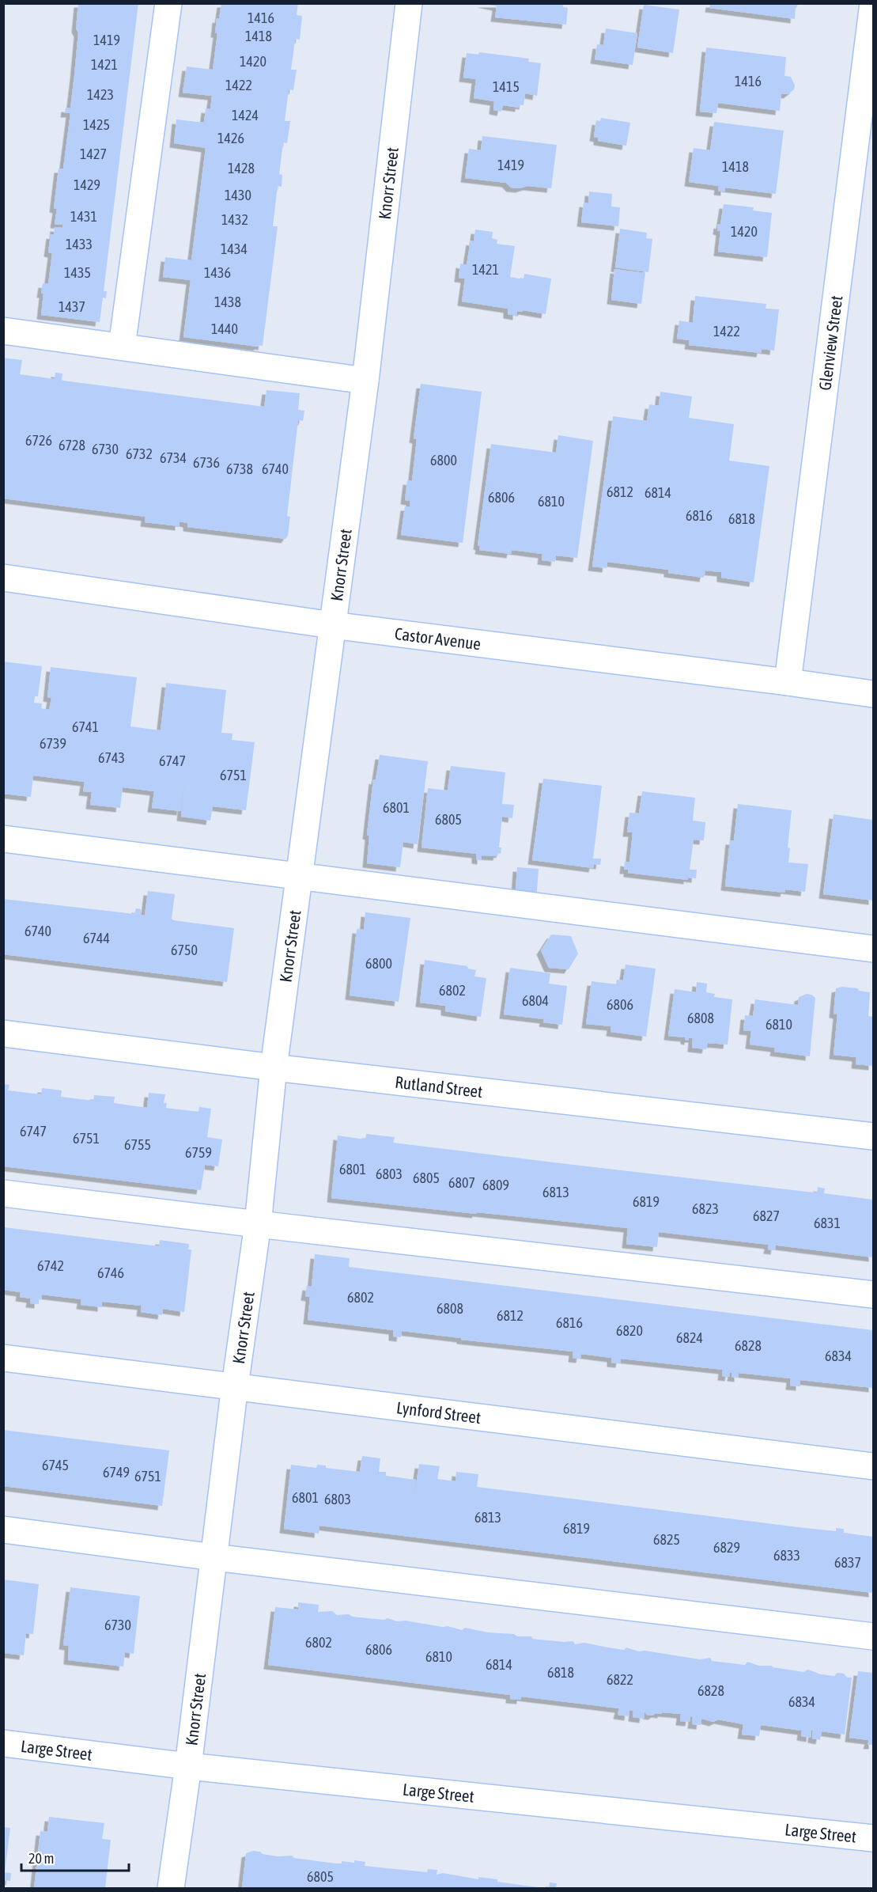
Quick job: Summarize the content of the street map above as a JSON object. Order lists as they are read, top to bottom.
{
  "streets": {
    "street": [
      "Knorr Street",
      "Glenview Street",
      "Castor Avenue",
      "Rutland Street",
      "Lynford Street",
      "Large Street"
    ]
  },
  "crossings": [
    ["Knorr Street", "Castor Avenue"],
    ["Knorr Street", "Rutland Street"],
    ["Knorr Street", "Lynford Street"],
    ["Knorr Street", "Large Street"],
    ["Glenview Street", "Castor Avenue"]
  ],
  "house_numbers": [
    "1416",
    "1418",
    "1419",
    "1420",
    "1421",
    "1416",
    "1422",
    "1415",
    "1423",
    "1424",
    "1425",
    "1426",
    "1427",
    "1419",
    "1418",
    "1428",
    "1429",
    "1430",
    "1431",
    "1432",
    "1420",
    "1433",
    "1434",
    "1421",
    "1435",
    "1436",
    "1438",
    "1437",
    "1440",
    "1422",
    "6726",
    "6728",
    "6730",
    "6732",
    "6734",
    "6800",
    "6736",
    "6738",
    "6740",
    "6812",
    "6814",
    "6806",
    "6810",
    "6816",
    "6818",
    "6741",
    "6739",
    "6743",
    "6747",
    "6751",
    "6801",
    "6805",
    "6740",
    "6744",
    "6750",
    "6800",
    "6802",
    "6804",
    "6806",
    "6808",
    "6810",
    "6747",
    "6751",
    "6755",
    "6759",
    "6801",
    "6803",
    "6805",
    "6807",
    "6809",
    "6813",
    "6819",
    "6823",
    "6827",
    "6831",
    "6742",
    "6746",
    "6802",
    "6808",
    "6812",
    "6816",
    "6820",
    "6824",
    "6828",
    "6834",
    "6745",
    "6749",
    "6751",
    "6801",
    "6803",
    "6813",
    "6819",
    "6825",
    "6829",
    "6833",
    "6837",
    "6730",
    "6802",
    "6806",
    "6810",
    "6814",
    "6818",
    "6822",
    "6828",
    "6834",
    "6805"
  ],
  "scale_bar": "20 m"
}
